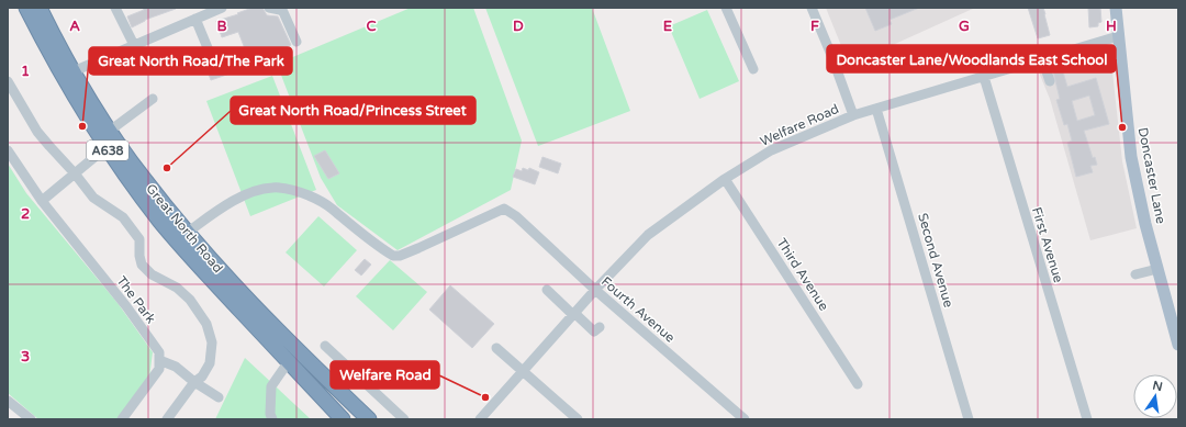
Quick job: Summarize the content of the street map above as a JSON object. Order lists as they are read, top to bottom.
{
  "streets": {
    "highway": ["A638", "Great North Road"],
    "main road": ["Doncaster Lane"],
    "street": [
      "Welfare Road",
      "First Avenue",
      "Second Avenue",
      "Third Avenue",
      "The Park",
      "Fourth Avenue"
    ]
  },
  "crossings": [
    ["Welfare Road", "Doncaster Lane"],
    ["Welfare Road", "First Avenue"],
    ["Welfare Road", "Second Avenue"],
    ["Welfare Road", "Third Avenue"],
    ["Welfare Road", "Fourth Avenue"],
    ["Great North Road", "Fourth Avenue"]
  ],
  "places": [
    "Great North Road/The Park",
    "Doncaster Lane/Woodlands East School",
    "Great North Road/Princess Street",
    "Welfare Road"
  ],
  "north": "top",
  "grid": {
    "columns": [
      "A",
      "B",
      "C",
      "D",
      "E",
      "F",
      "G",
      "H"
    ],
    "rows": ["1", "2", "3"]
  }
}
